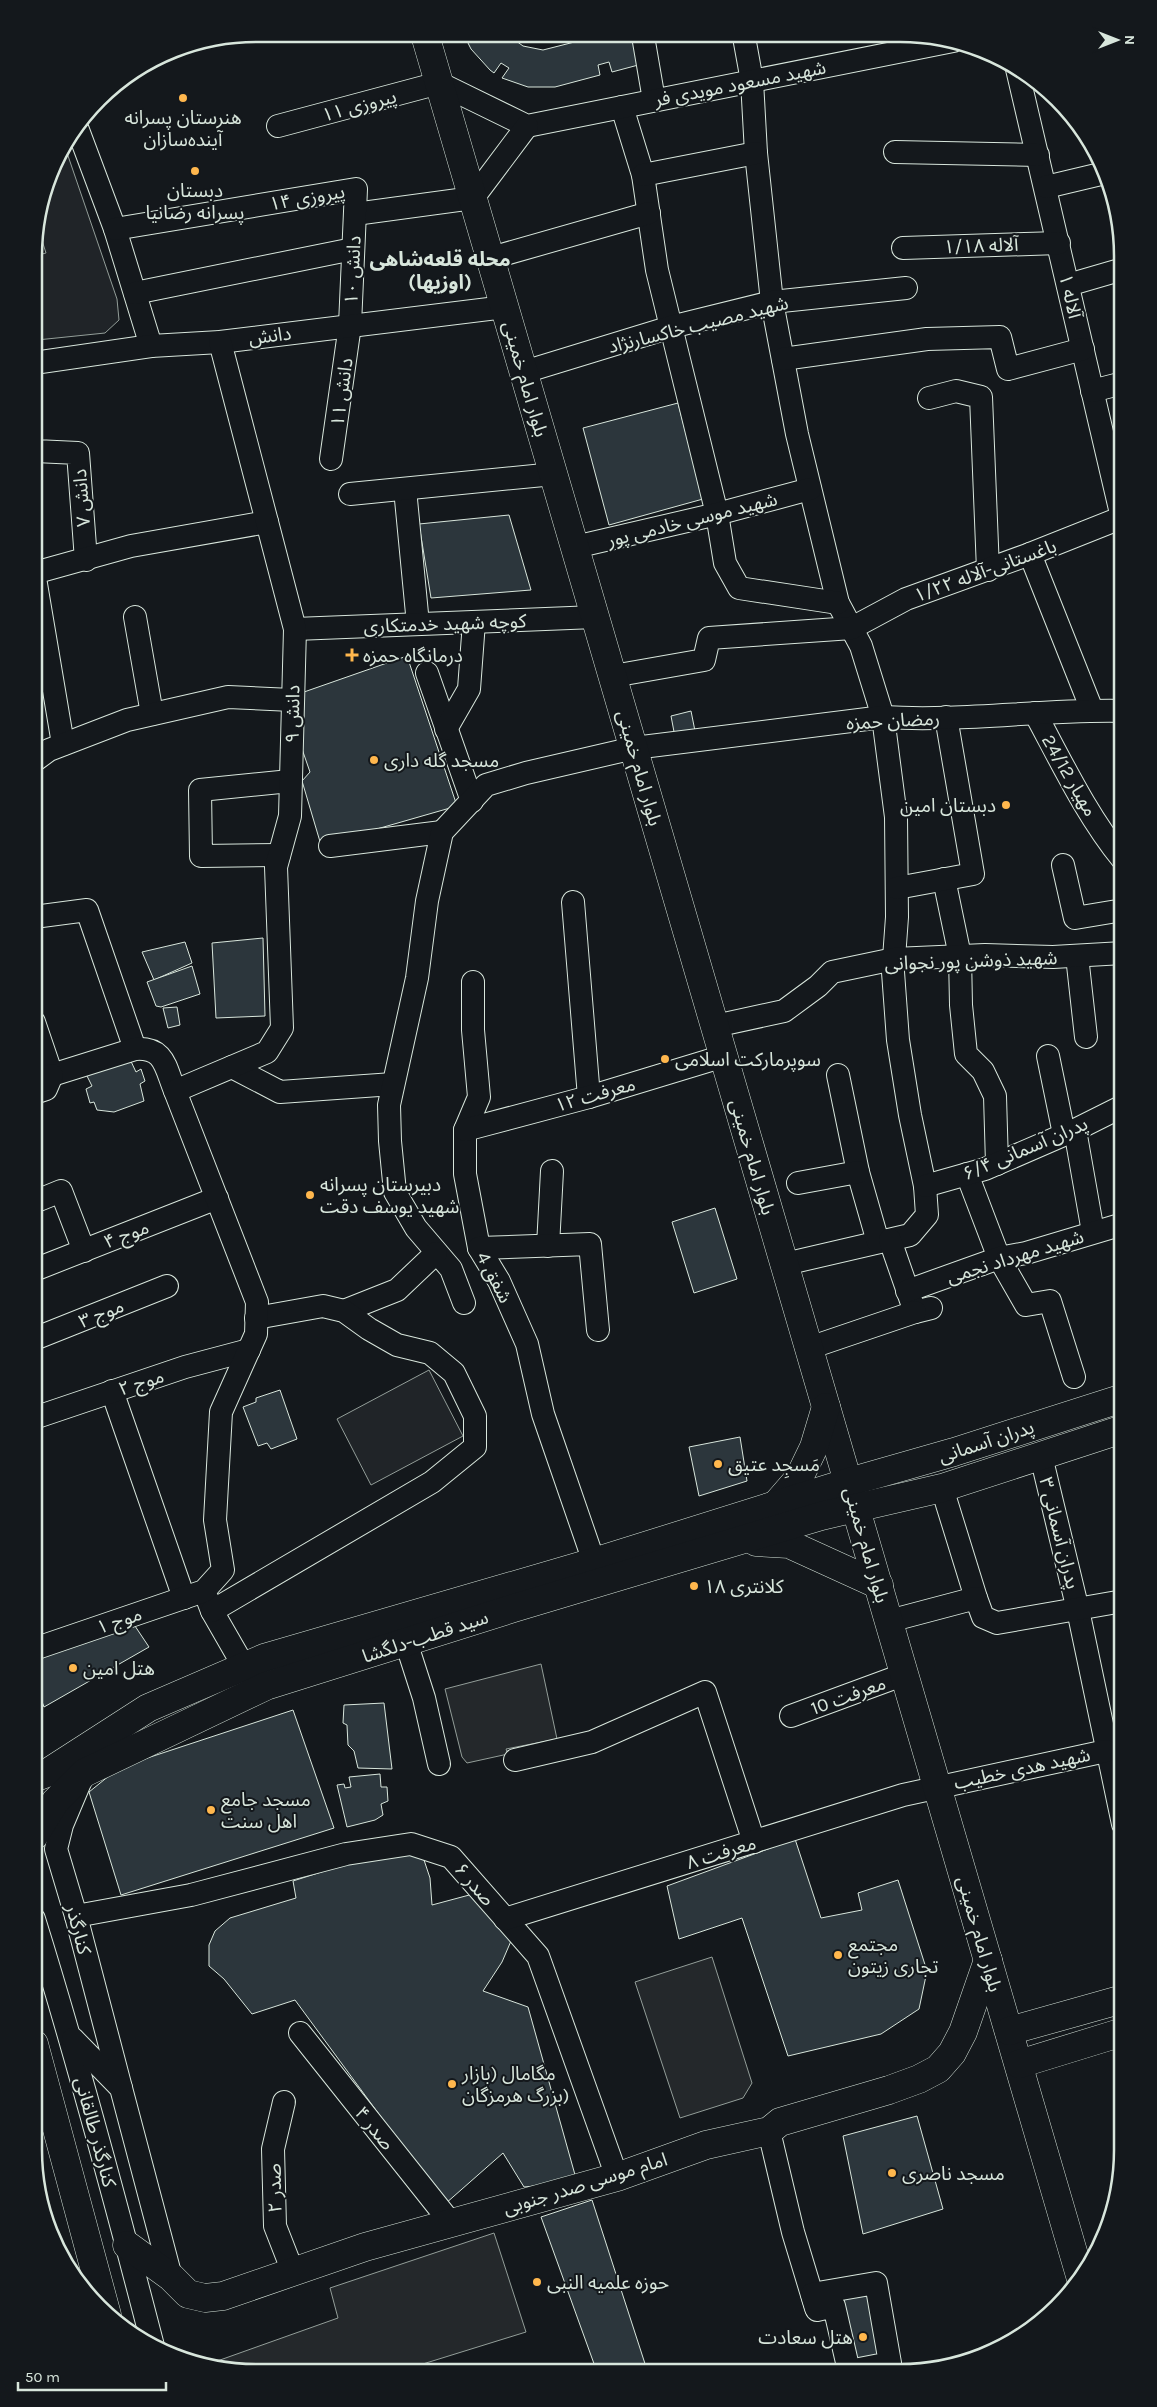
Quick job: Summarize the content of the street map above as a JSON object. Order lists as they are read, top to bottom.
{
  "streets": {
    "main road": [
      "بلوار امام خمینی",
      "پدران آسمانی",
      "سید قطب-دلگشا",
      "امام موسی صدر جنوبی"
    ],
    "street": [
      "شهید مسعود مویدی فر",
      "پیروزی ۱۱",
      "پیروزی ۱۴",
      "آلاله ۱/۱۸",
      "دانش ۱۰",
      "آلاله ۱",
      "شهید مصیب خاکسارنژاد",
      "دانش",
      "دانش ۱۱",
      "دانش ۷",
      "شهید موسی خادمی پور",
      "باغستانی-آلاله ۱/۲۲",
      "کوچه شهید خدمتکاری",
      "دانش ۹",
      "رمضان حمزه",
      "مهیار 24/12",
      "شهید ذوشن پور نجوانی",
      "معرفت ۱۲",
      "پدران آسمانی ۶/۴",
      "موج ۴",
      "شهید مهرداد نجمی",
      "شفق 4",
      "موج ۳",
      "موج ۲",
      "پدران آسمانی ۳",
      "موج ۱",
      "معرفت 10",
      "شهید هدی خطیب",
      "معرفت ۸",
      "صدر ۶",
      "کنارگذر",
      "صدر ۴",
      "کنارگذر طالقانی",
      "صدر ۲"
    ]
  },
  "crossings": [
    ["پیروزی ۱۱", "بلوار امام خمینی"],
    ["پیروزی ۱۴", "دانش ۱۰"],
    ["پیروزی ۱۴", "بلوار امام خمینی"],
    ["آلاله ۱/۱۸", "آلاله ۱"],
    ["دانش ۱۰", "دانش"],
    ["دانش ۱۰", "دانش ۱۱"],
    ["شهید مصیب خاکسارنژاد", "بلوار امام خمینی"],
    ["دانش", "بلوار امام خمینی"],
    ["دانش", "دانش ۱۱"],
    ["دانش", "دانش ۹"],
    ["بلوار امام خمینی", "شهید موسی خادمی پور"],
    ["بلوار امام خمینی", "کوچه شهید خدمتکاری"],
    ["بلوار امام خمینی", "رمضان حمزه"],
    ["بلوار امام خمینی", "شهید ذوشن پور نجوانی"],
    ["بلوار امام خمینی", "معرفت ۱۲"],
    ["بلوار امام خمینی", "پدران آسمانی"],
    ["بلوار امام خمینی", "سید قطب-دلگشا"],
    ["بلوار امام خمینی", "معرفت 10"],
    ["بلوار امام خمینی", "شهید هدی خطیب"],
    ["بلوار امام خمینی", "معرفت ۸"],
    ["بلوار امام خمینی", "امام موسی صدر جنوبی"],
    ["کوچه شهید خدمتکاری", "دانش ۹"],
    ["رمضان حمزه", "مهیار 24/12"],
    ["معرفت ۱۲", "شفق 4"],
    ["شفق 4", "سید قطب-دلگشا"],
    ["پدران آسمانی", "پدران آسمانی ۳"],
    ["پدران آسمانی", "سید قطب-دلگشا"],
    ["پدران آسمانی ۳", "شهید هدی خطیب"],
    ["سید قطب-دلگشا", "کنارگذر"],
    ["شهید هدی خطیب", "معرفت ۸"],
    ["معرفت ۸", "صدر ۶"],
    ["صدر ۶", "کنارگذر"],
    ["صدر ۶", "امام موسی صدر جنوبی"],
    ["کنارگذر", "امام موسی صدر جنوبی"],
    ["صدر ۴", "امام موسی صدر جنوبی"],
    ["کنارگذر طالقانی", "امام موسی صدر جنوبی"],
    ["امام موسی صدر جنوبی", "صدر ۲"]
  ],
  "districts": ["محله قلعه‌شاهی (اوزیها)"],
  "places": {
    "other": [
      "هنرستان پسرانه آینده‌سازان",
      "دبستان پسرانه رضانیا",
      "مسجد گله داری",
      "دبستان امین",
      "سوپرمارکت اسلامی",
      "دبیرستان پسرانه شهید یوسف دقت",
      "مَسجِد عتیق",
      "کلانتری ۱۸",
      "هتل امین",
      "مسجد جامع اهل سنت",
      "مجتمع تجاری زیتون",
      "مگامال (بازار بزرگ هرمزگان)",
      "مسجد ناصری",
      "حوزه علمیه النبی",
      "هتل سعادت"
    ],
    "health": ["درمانگاه حمزه"]
  },
  "scale_bar": "50 m",
  "north": "right"
}
